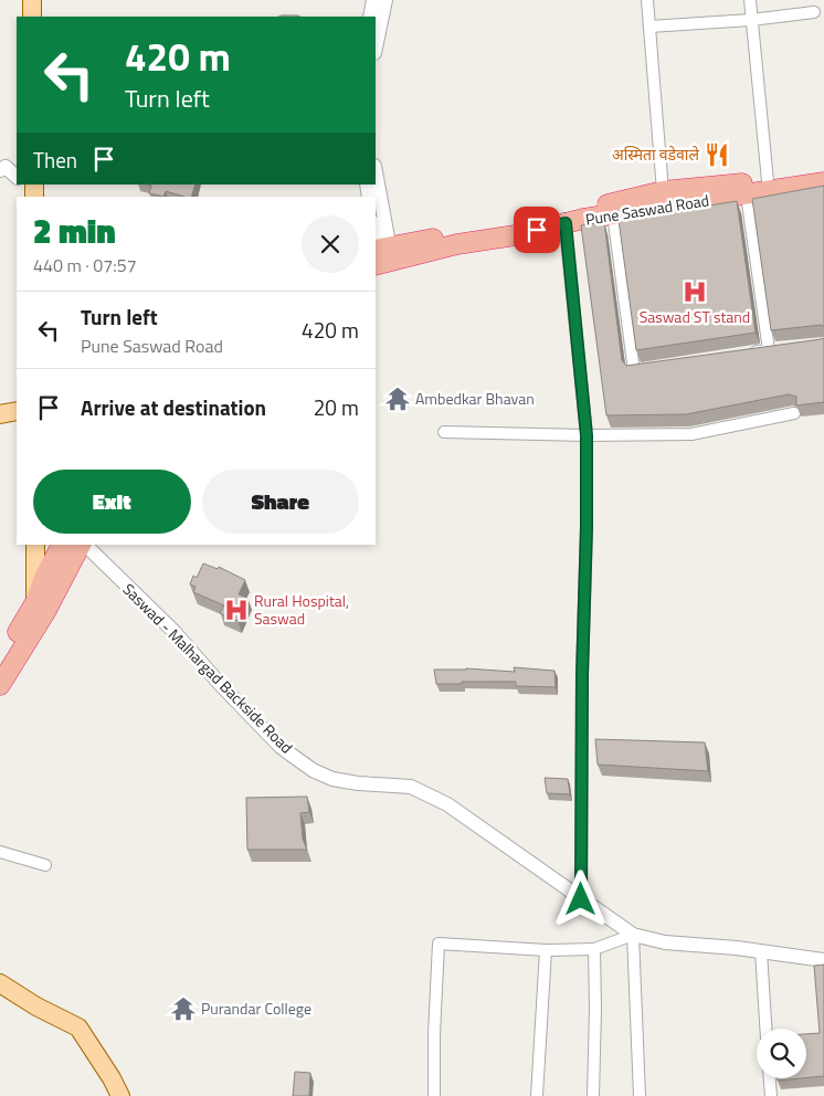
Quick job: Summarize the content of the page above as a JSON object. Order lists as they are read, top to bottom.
{
  "streets": {
    "highway": ["Pune Saswad Road"],
    "street": ["Saswad - Malhargad Backside Road"]
  },
  "places": {
    "restaurant": ["अस्मिता वडेवाले"],
    "hospital": ["Saswad ST stand", "Rural Hospital, Saswad"],
    "temple": ["Ambedkar Bhavan", "Purandar College"]
  },
  "page": {
    "turn": ["420 m", "Turn left"],
    "then": "Then",
    "heading": ["2 min", "440 m · 07:57"],
    "list": [
      {
        "name": "Turn left",
        "note": "Pune Saswad Road",
        "value": "420 m"
      },
      {
        "name": "Arrive at destination",
        "value": "20 m"
      }
    ],
    "buttons": ["Exit", "Share"]
  }
}
